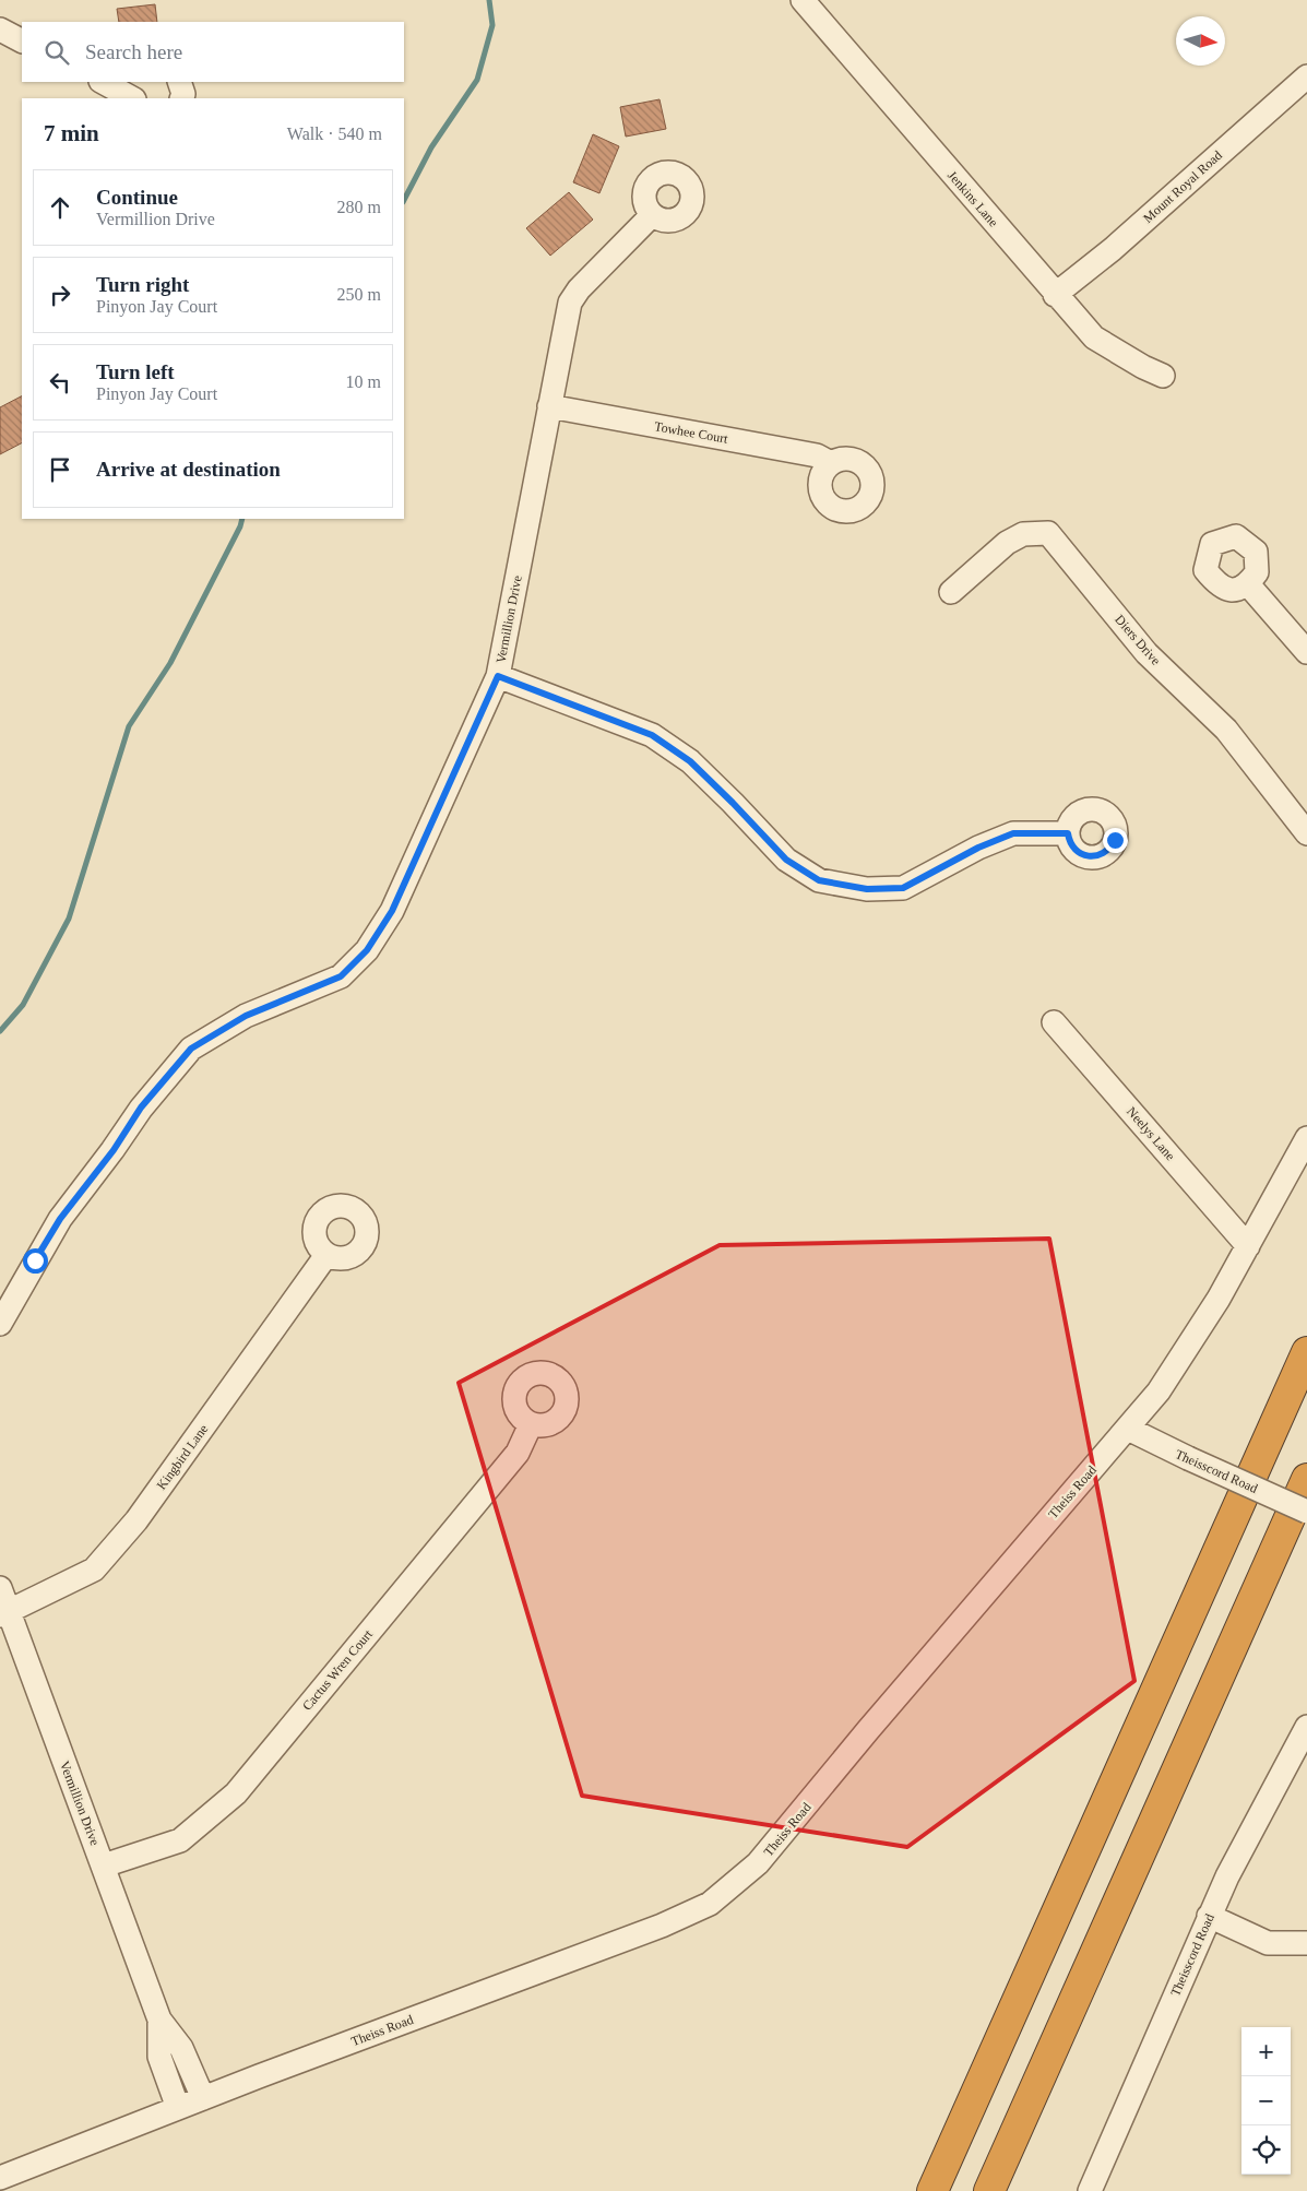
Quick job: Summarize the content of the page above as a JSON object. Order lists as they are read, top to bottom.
{
  "streets": {
    "street": [
      "Mount Royal Road",
      "Jenkins Lane",
      "Towhee Court",
      "Vermillion Drive",
      "Diers Drive",
      "Neelys Lane",
      "Kingbird Lane",
      "Theisscord Road",
      "Theiss Road",
      "Cactus Wren Court"
    ]
  },
  "crossings": [
    ["Mount Royal Road", "Jenkins Lane"],
    ["Towhee Court", "Vermillion Drive"],
    ["Vermillion Drive", "Kingbird Lane"],
    ["Vermillion Drive", "Theiss Road"],
    ["Vermillion Drive", "Cactus Wren Court"],
    ["Neelys Lane", "Theiss Road"],
    ["Theisscord Road", "Theiss Road"]
  ],
  "north": "right",
  "page": {
    "search": "Search here",
    "heading": ["7 min", "Walk · 540 m"],
    "list": [
      ["Continue", "Vermillion Drive", "280 m"],
      ["Turn right", "Pinyon Jay Court", "250 m"],
      ["Turn left", "Pinyon Jay Court", "10 m"],
      "Arrive at destination"
    ],
    "map_buttons": ["+", "−"]
  }
}
